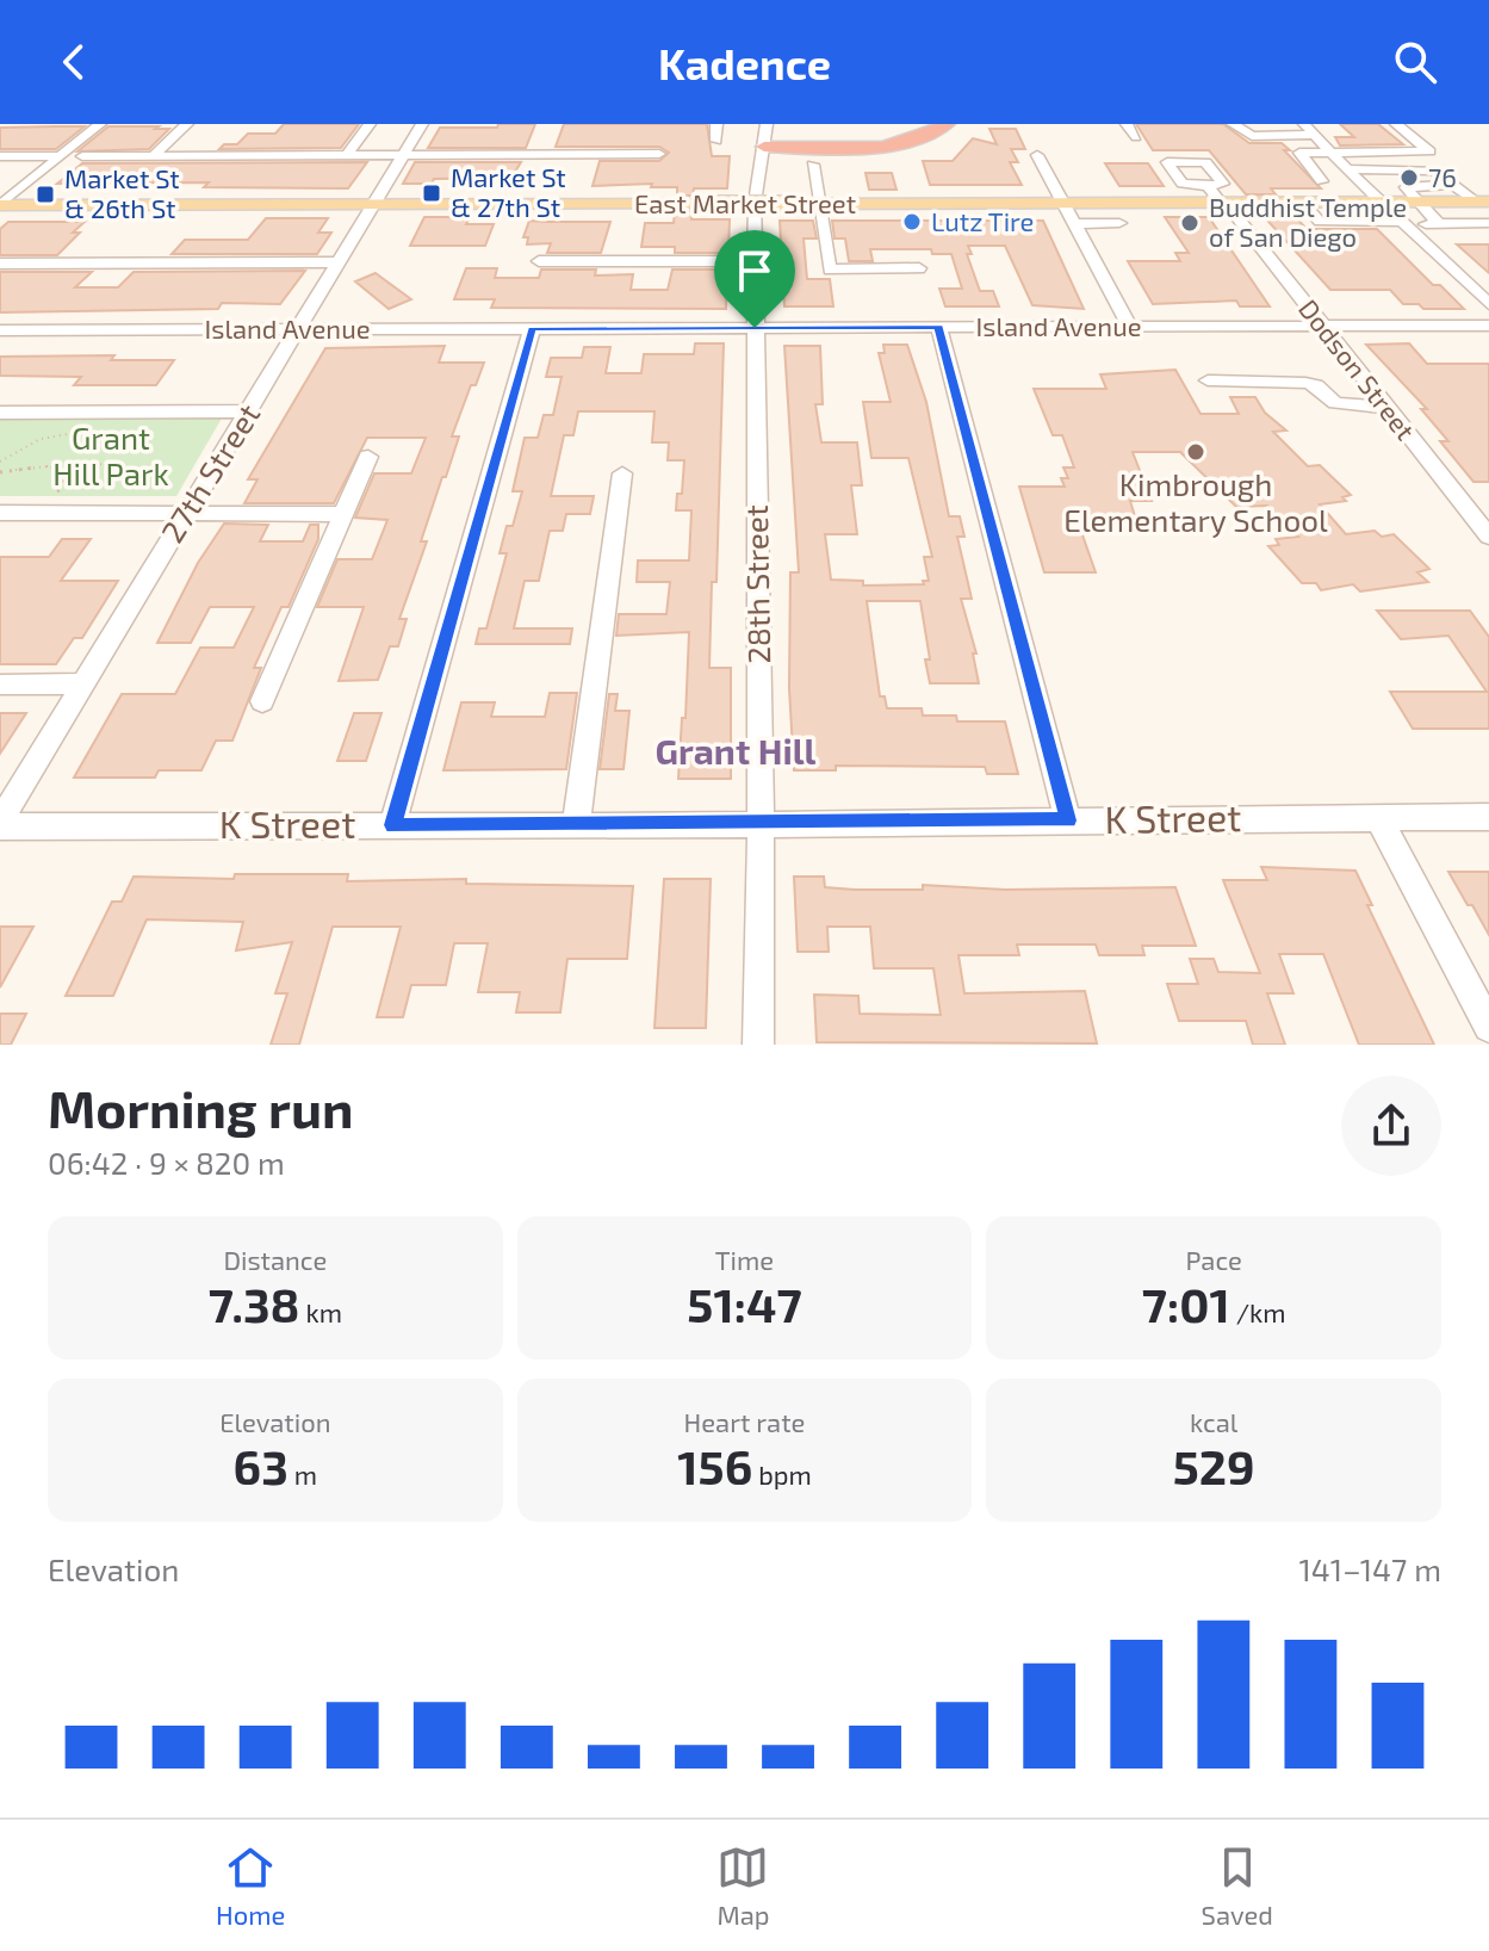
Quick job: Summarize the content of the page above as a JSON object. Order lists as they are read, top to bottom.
{
  "streets": {
    "main road": ["East Market Street"],
    "street": [
      "Island Avenue",
      "Dodson Street",
      "27th Street",
      "28th Street",
      "K Street"
    ]
  },
  "crossings": [
    ["East Market Street", "Dodson Street"],
    ["East Market Street", "27th Street"],
    ["Island Avenue", "Dodson Street"],
    ["Island Avenue", "27th Street"],
    ["Island Avenue", "28th Street"],
    ["27th Street", "K Street"],
    ["28th Street", "K Street"]
  ],
  "districts": ["Grant Hill"],
  "parks": ["Grant Hill Park"],
  "places": {
    "other": [
      "76",
      "Lutz Tire",
      "Buddhist Temple of San Diego",
      "Kimbrough Elementary School"
    ],
    "transit": ["Market St & 27th St", "Market St & 26th St"]
  },
  "page": {
    "header": "Kadence",
    "heading": ["Morning run", "06:42 · 9 × 820 m"],
    "stats": [
      ["Distance", "7.38 km"],
      ["Time", "51:47"],
      ["Pace", "7:01 /km"],
      ["Elevation", "63 m"],
      ["Heart rate", "156 bpm"],
      ["kcal", "529"]
    ],
    "chart": ["Elevation", "141–147 m"],
    "tabs": ["Home", "Map", "Saved"]
  }
}
